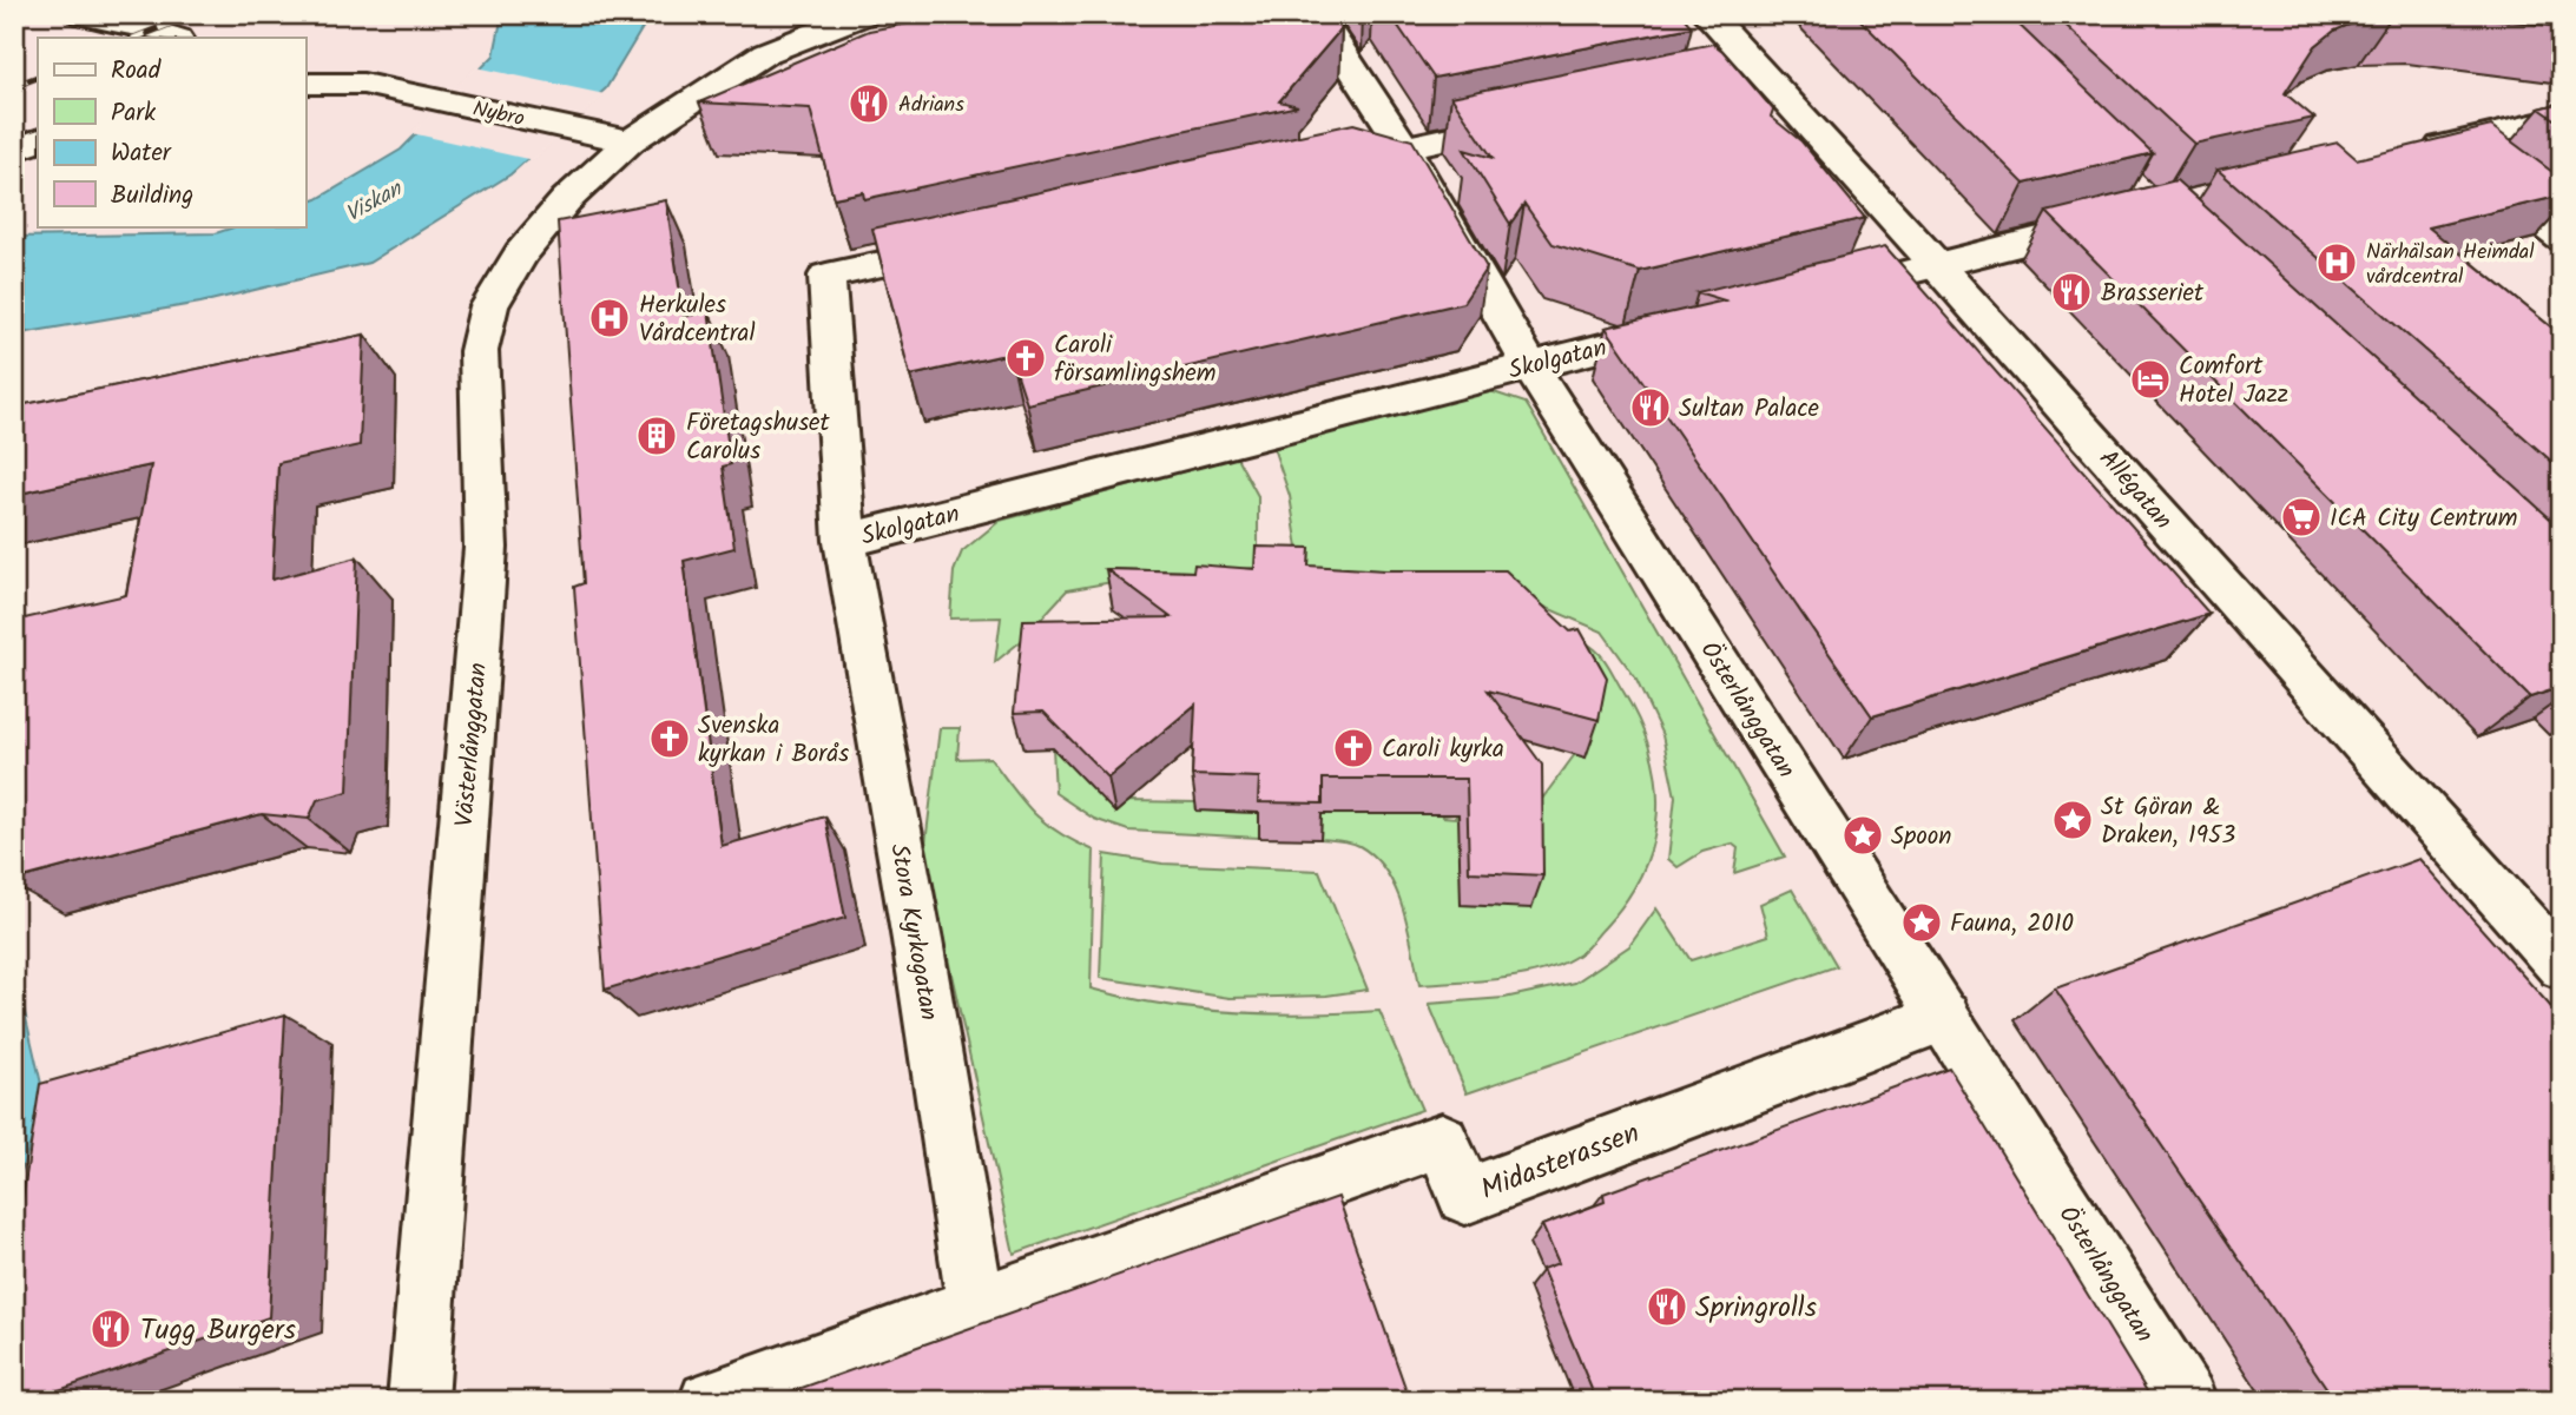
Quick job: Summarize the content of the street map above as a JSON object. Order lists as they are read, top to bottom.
{
  "streets": {
    "street": [
      "Nybro",
      "Skolgatan",
      "Allégatan",
      "Österlånggatan",
      "Västerlånggatan",
      "Stora Kyrkogatan",
      "Midasterassen"
    ]
  },
  "crossings": [
    ["Nybro", "Västerlånggatan"],
    ["Skolgatan", "Österlånggatan"],
    ["Skolgatan", "Stora Kyrkogatan"],
    ["Österlånggatan", "Midasterassen"],
    ["Stora Kyrkogatan", "Midasterassen"]
  ],
  "water": ["Viskan"],
  "places": {
    "restaurant": [
      "Adrians",
      "Brasseriet",
      "Sultan Palace",
      "Springrolls",
      "Tugg Burgers"
    ],
    "hospital": ["Närhälsan Heimdal vårdcentral", "Herkules Vårdcentral"],
    "church": ["Caroli församlingshem", "Svenska kyrkan i Borås", "Caroli kyrka"],
    "hotel": ["Comfort Hotel Jazz"],
    "building": ["Företagshuset Carolus"],
    "supermarket": ["ICA City Centrum"],
    "place": ["St Göran & Draken, 1953", "Spoon", "Fauna, 2010"]
  },
  "legend": [
    "Road",
    "Park",
    "Water",
    "Building"
  ]
}
